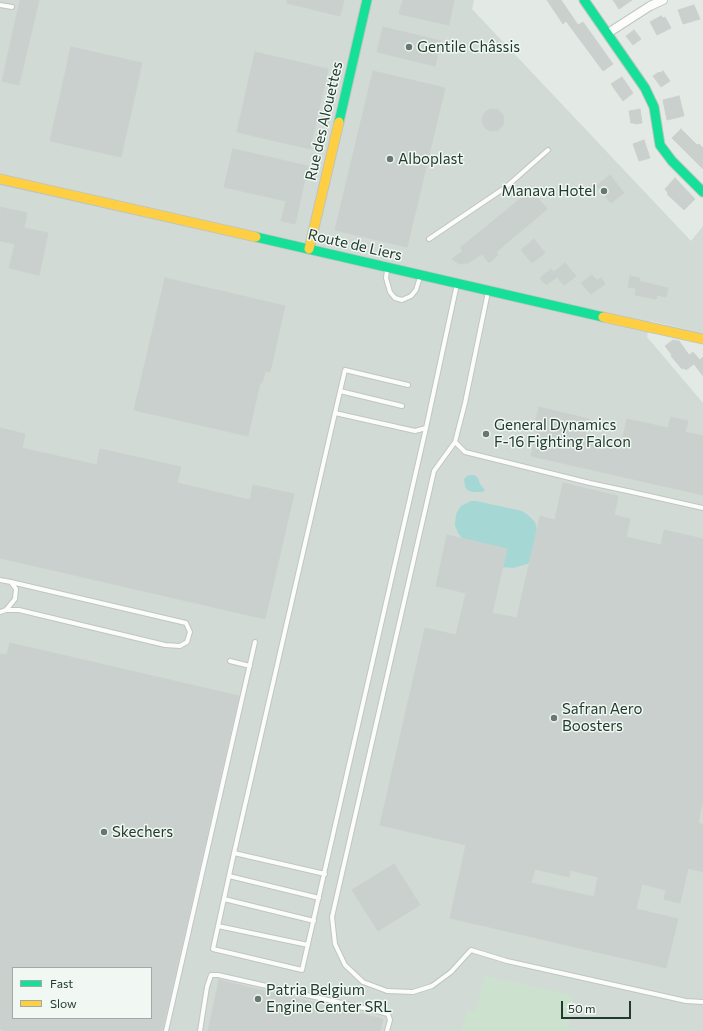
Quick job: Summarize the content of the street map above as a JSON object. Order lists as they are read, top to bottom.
{
  "streets": {
    "street": ["Rue des Alouettes", "Route de Liers"]
  },
  "crossings": [
    ["Rue des Alouettes", "Route de Liers"]
  ],
  "places": [
    "Gentile Châssis",
    "Alboplast",
    "Manava Hotel",
    "General Dynamics F-16 Fighting Falcon",
    "Safran Aero Boosters",
    "Skechers",
    "Patria Belgium Engine Center SRL"
  ],
  "legend": ["Fast", "Slow"],
  "scale_bar": "50 m"
}
